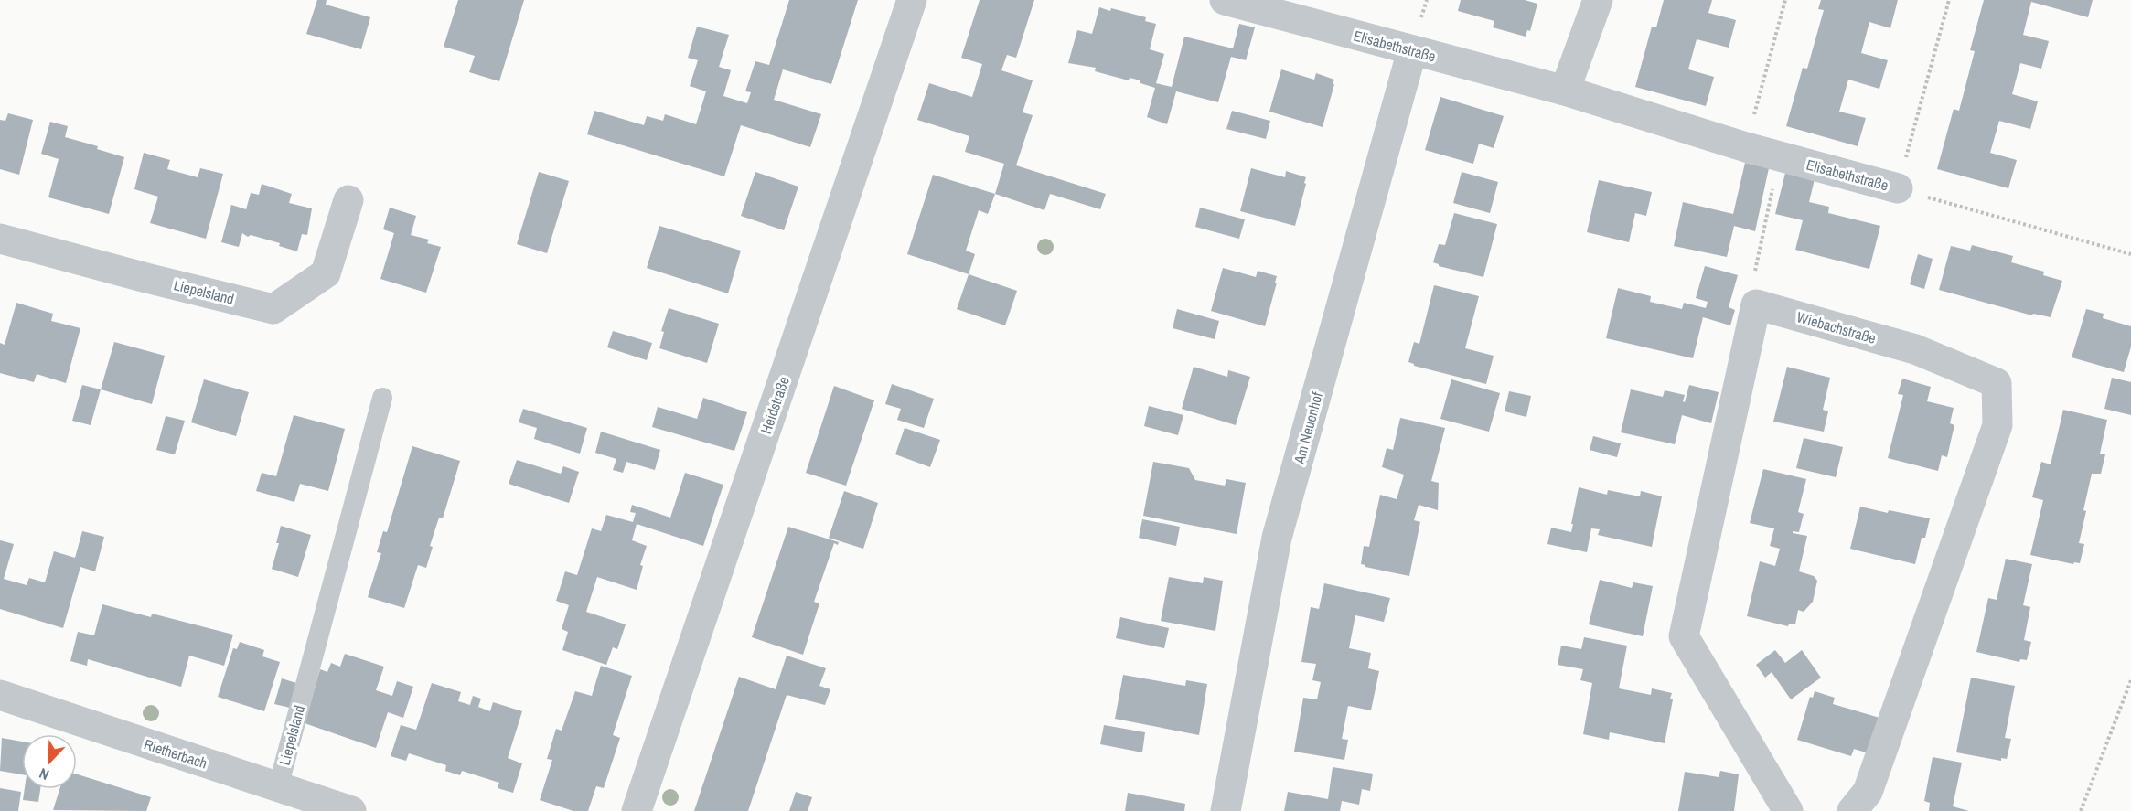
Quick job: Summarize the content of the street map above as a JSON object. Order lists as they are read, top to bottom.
{
  "streets": {
    "street": [
      "Elisabethstraße",
      "Liepelsland",
      "Wiebachstraße",
      "Heidstraße",
      "Am Neuenhof",
      "Rietherbach"
    ]
  },
  "crossings": [
    ["Elisabethstraße", "Am Neuenhof"],
    ["Liepelsland", "Rietherbach"]
  ],
  "north": "bottom left"
}
